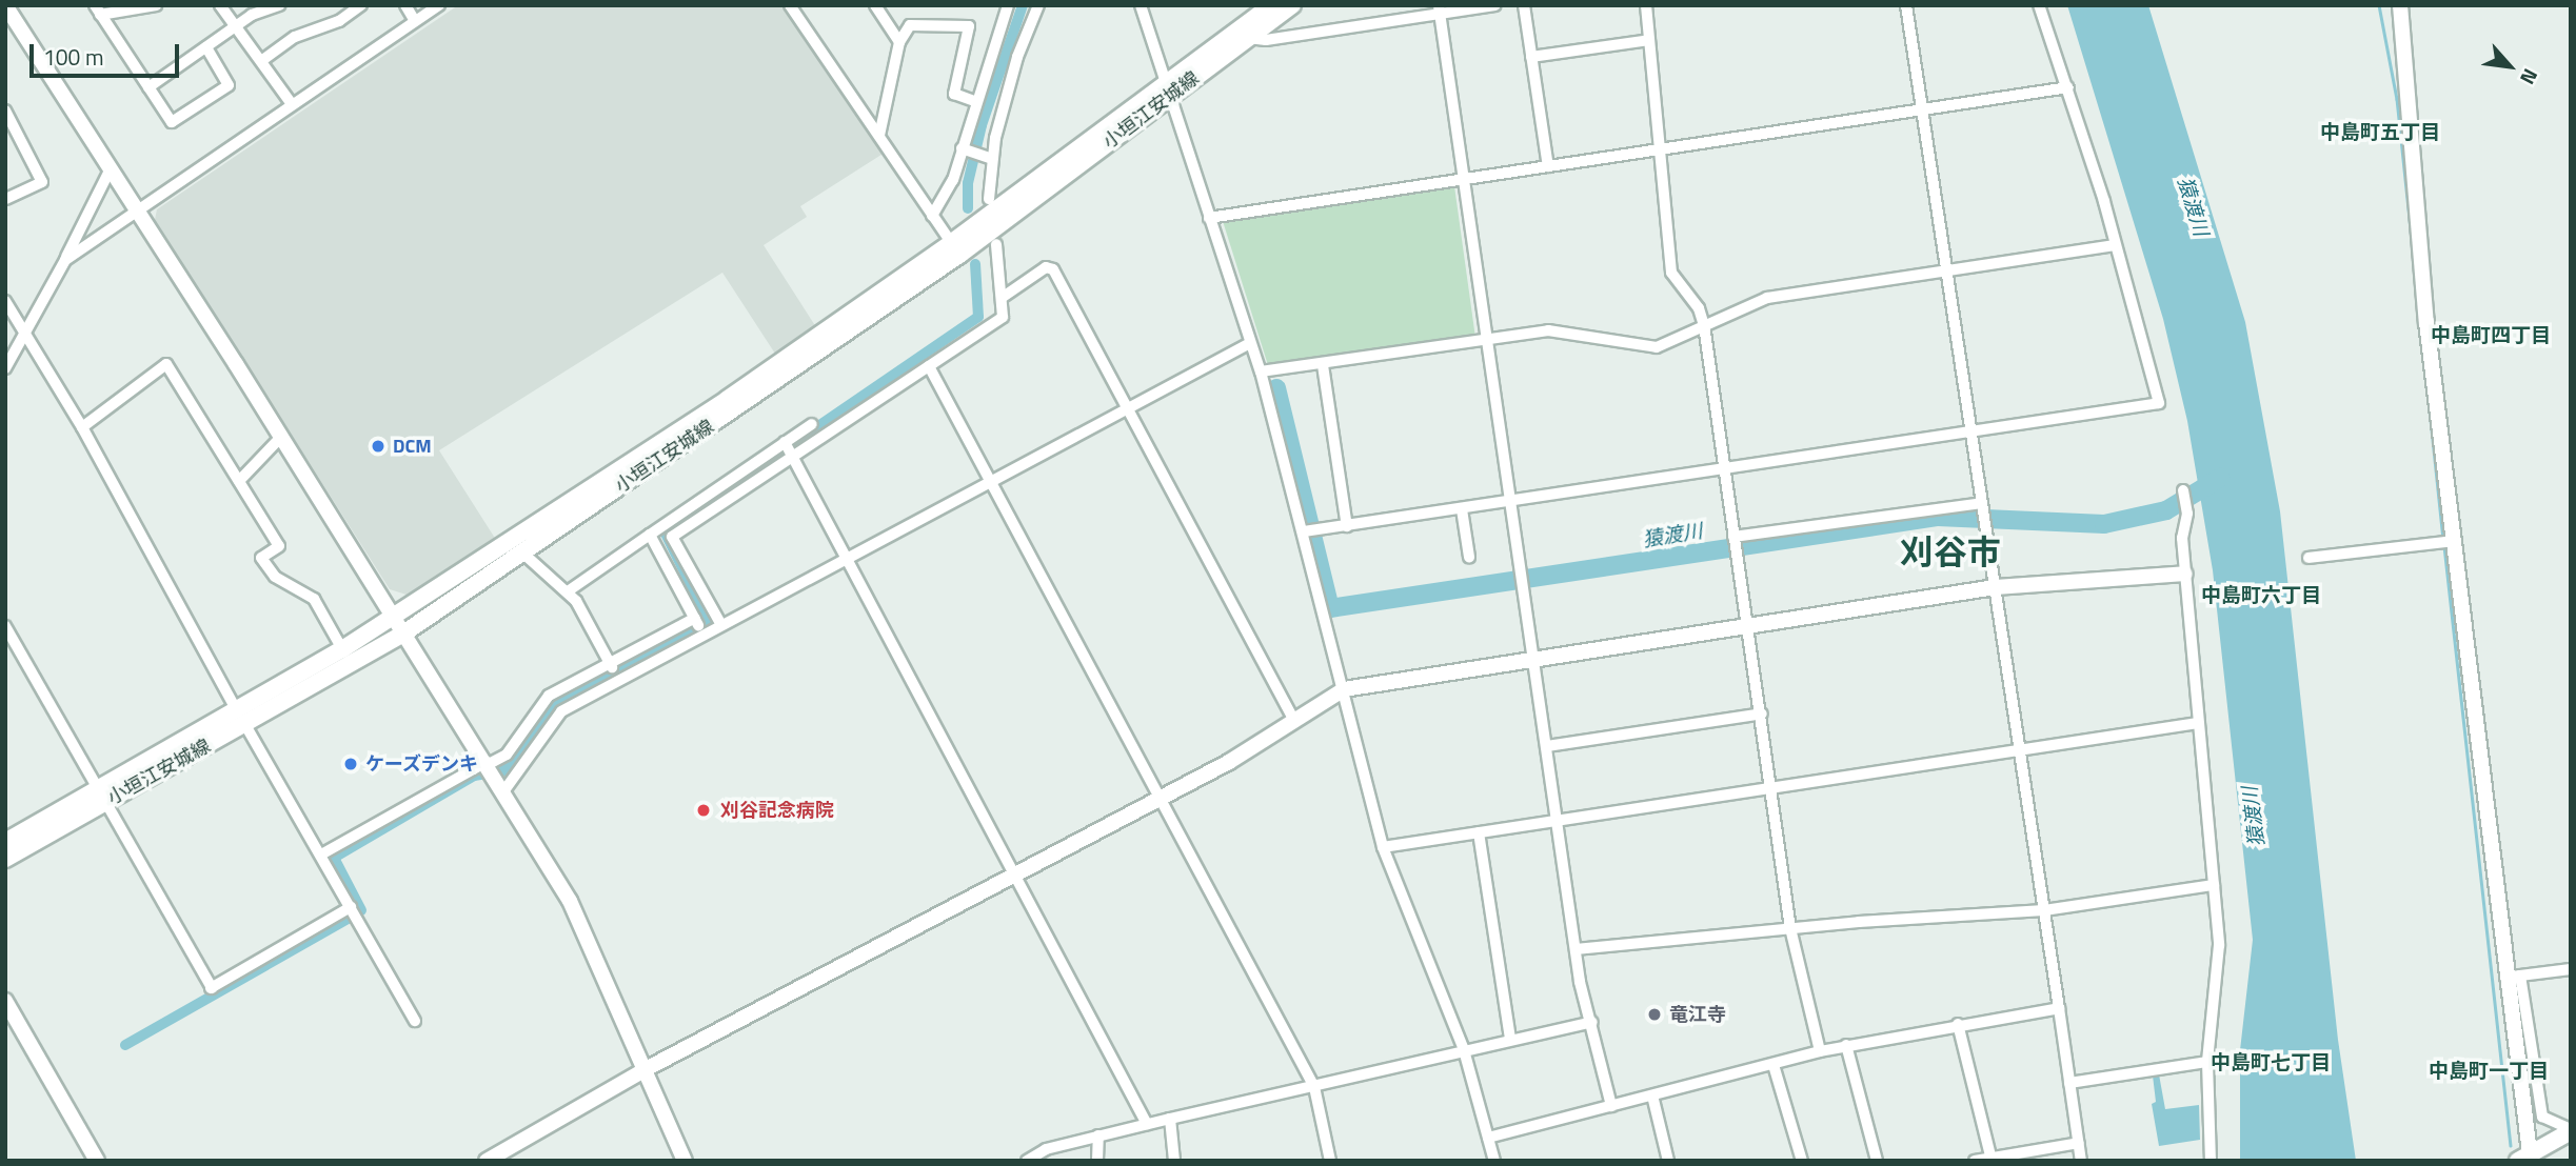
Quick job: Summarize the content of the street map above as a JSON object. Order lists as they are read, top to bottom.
{
  "streets": {
    "main road": ["小垣江安城線"]
  },
  "districts": [
    "中島町五丁目",
    "中島町四丁目",
    "刈谷市",
    "中島町六丁目",
    "中島町七丁目",
    "中島町一丁目"
  ],
  "water": ["猿渡川"],
  "places": [
    "DCM",
    "ケーズデンキ",
    "刈谷記念病院",
    "竜江寺"
  ],
  "scale_bar": "100 m",
  "north": "bottom right"
}
